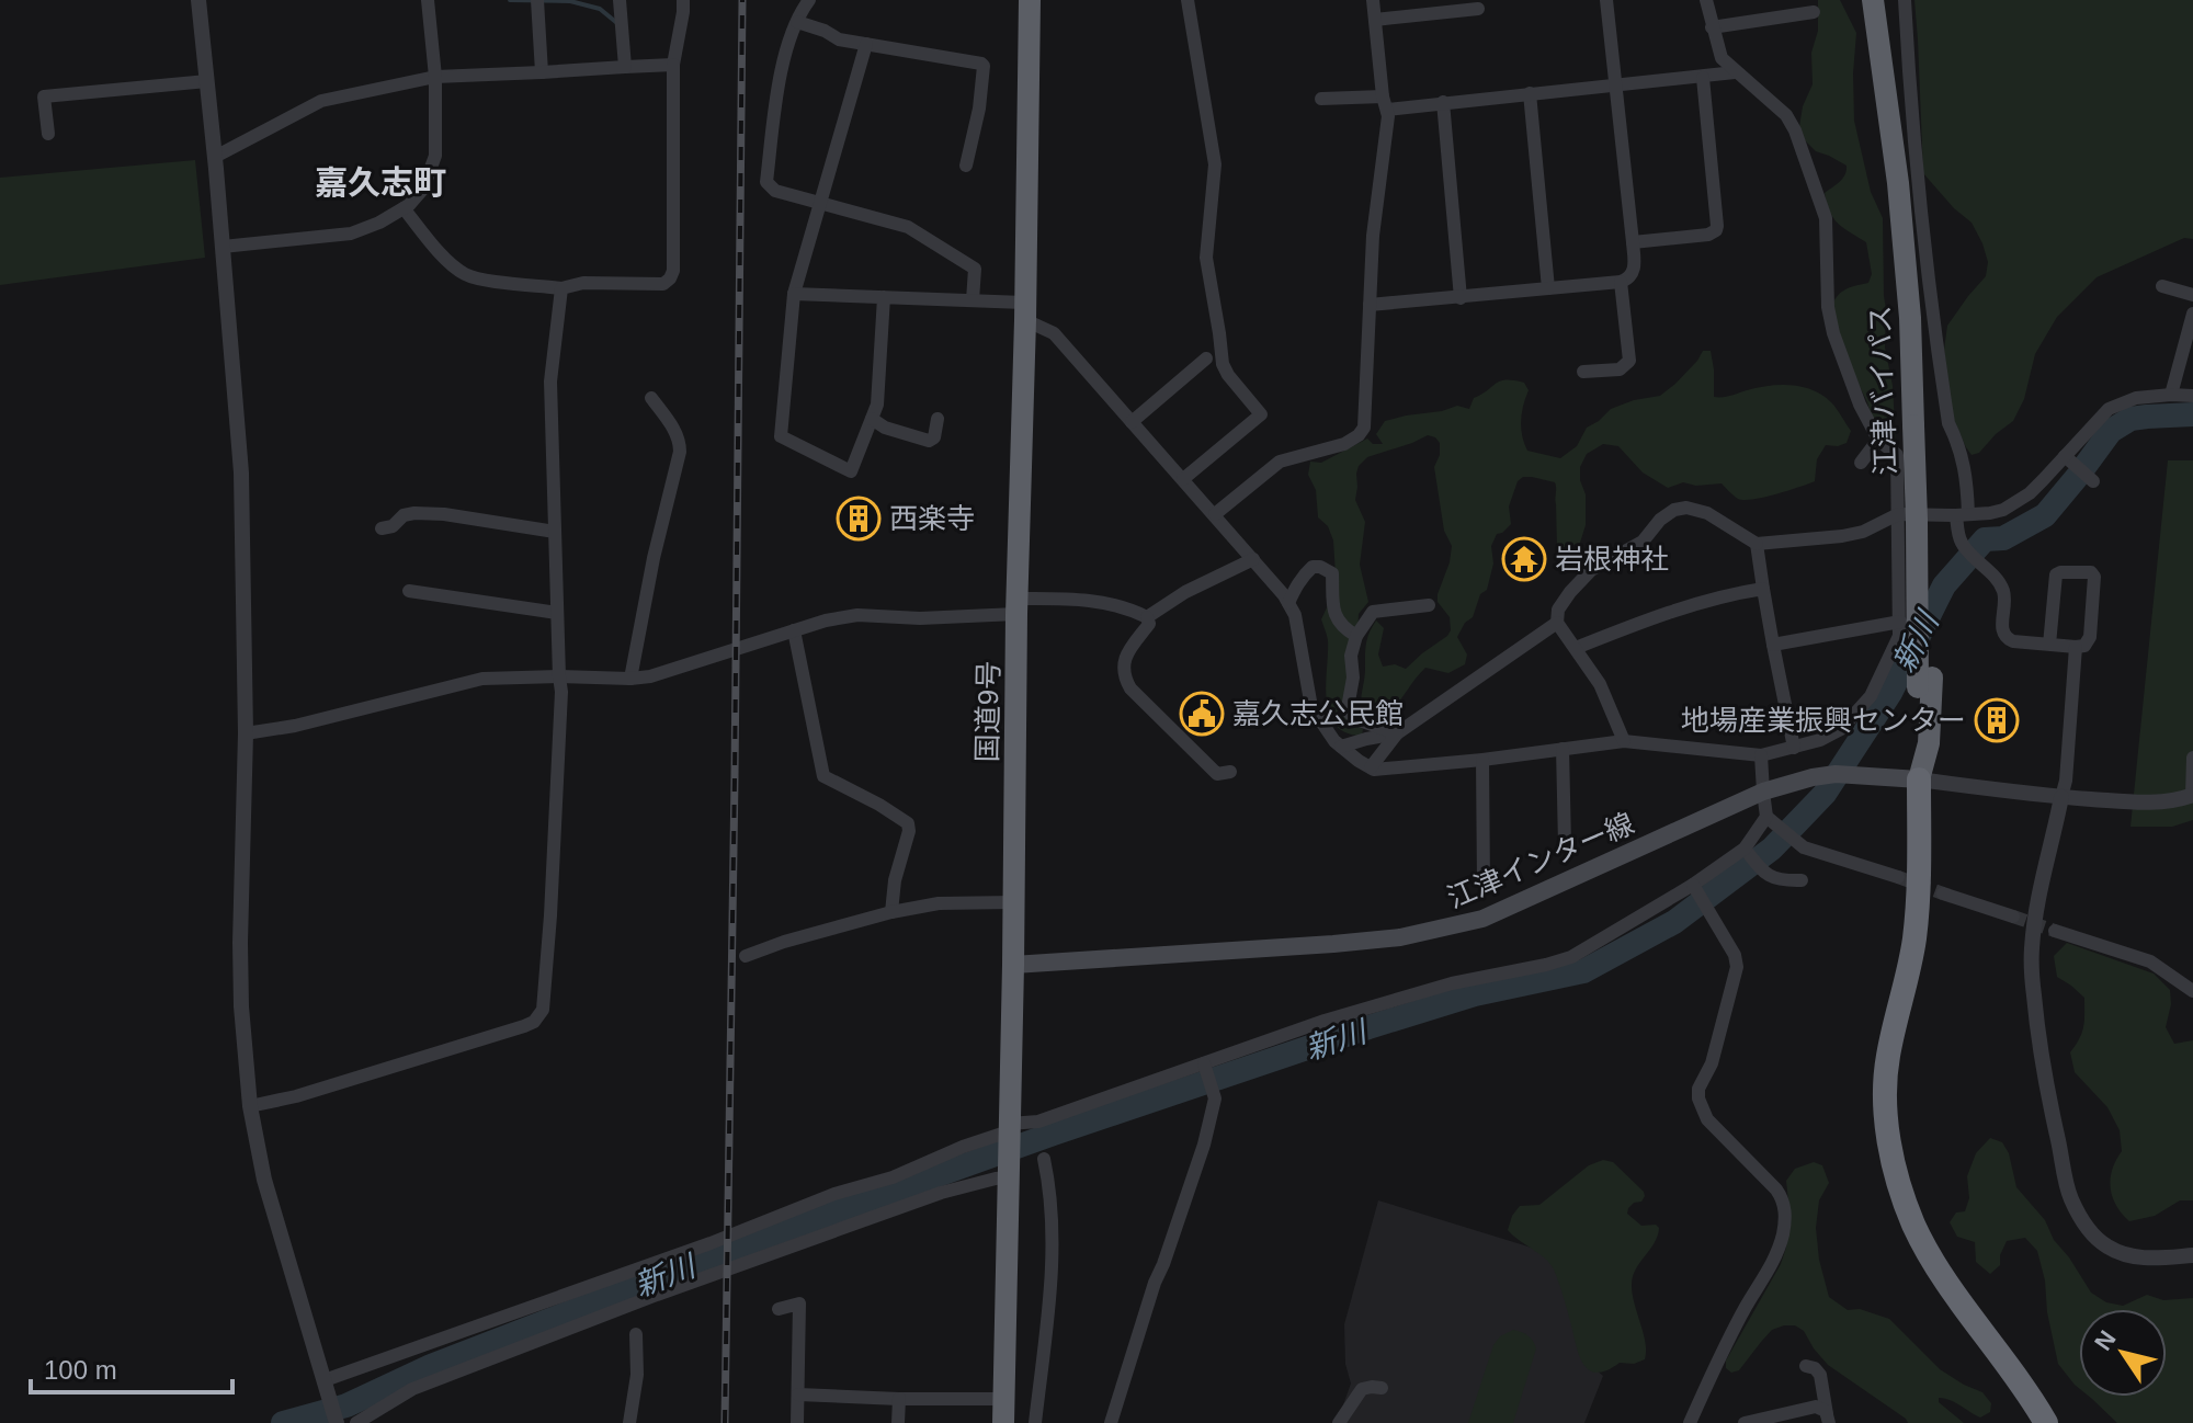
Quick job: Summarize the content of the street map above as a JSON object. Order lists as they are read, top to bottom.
{
  "streets": {
    "highway": ["江津バイパス", "国道9号"],
    "main road": ["江津インター線"]
  },
  "crossings": [
    ["江津バイパス", "江津インター線"],
    ["国道9号", "江津インター線"]
  ],
  "districts": ["嘉久志町"],
  "water": ["新川"],
  "places": {
    "building": ["西楽寺", "地場産業振興センター"],
    "temple": ["岩根神社"],
    "public building": ["嘉久志公民館"]
  },
  "scale_bar": "100 m",
  "north": "top left"
}
